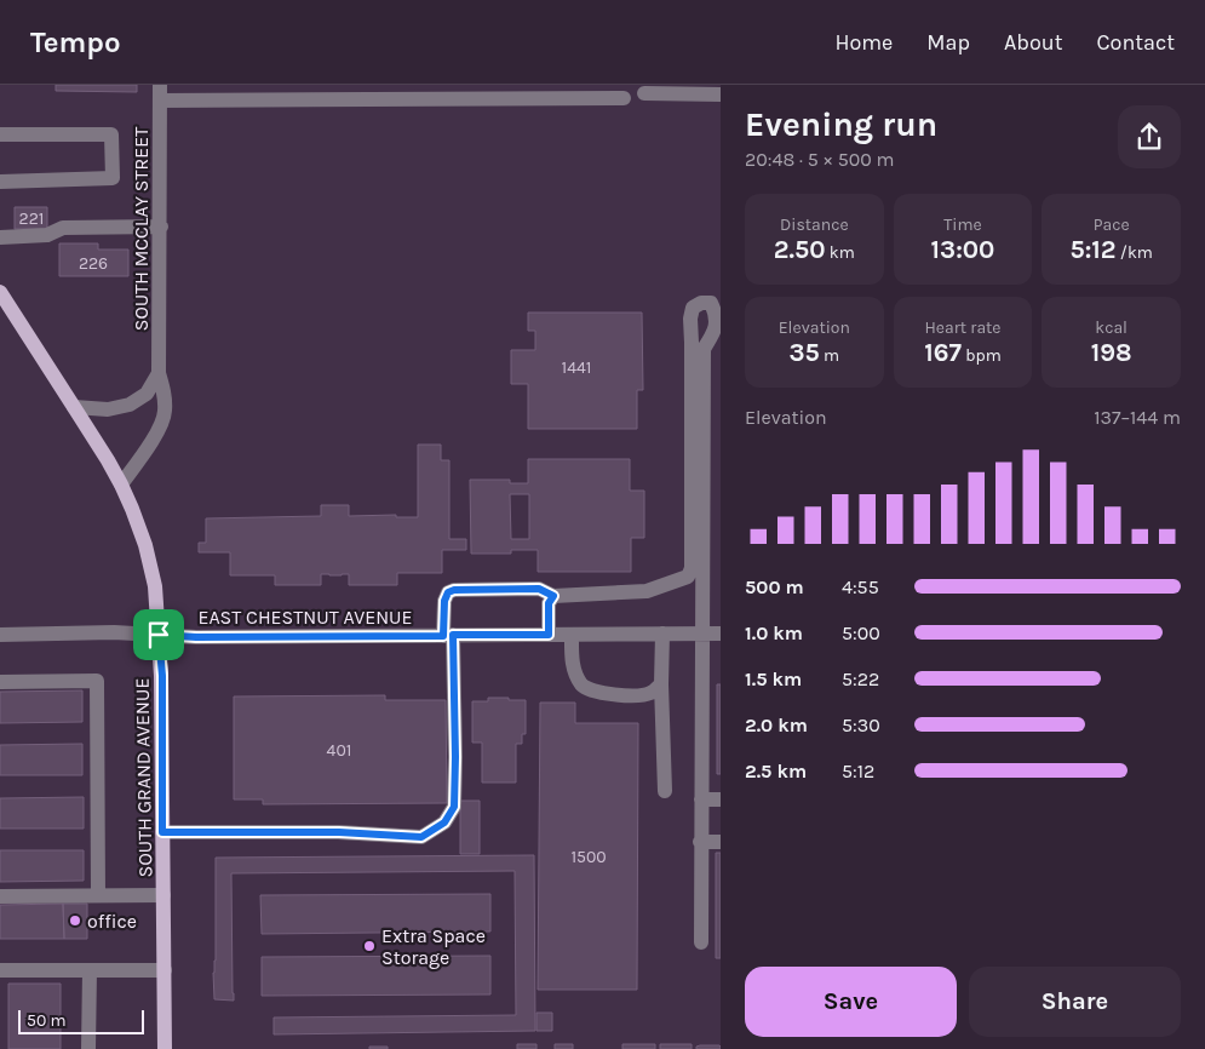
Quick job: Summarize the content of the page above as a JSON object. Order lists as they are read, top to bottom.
{
  "streets": {
    "main road": ["SOUTH GRAND AVENUE"],
    "street": ["SOUTH MCCLAY STREET", "EAST CHESTNUT AVENUE"]
  },
  "crossings": [
    ["SOUTH MCCLAY STREET", "SOUTH GRAND AVENUE"],
    ["EAST CHESTNUT AVENUE", "SOUTH GRAND AVENUE"]
  ],
  "places": ["office", "Extra Space Storage"],
  "house_numbers": [
    "221",
    "226",
    "1441",
    "401",
    "1500"
  ],
  "scale_bar": "50 m",
  "page": {
    "header": "Tempo",
    "nav": [
      "Home",
      "Map",
      "About",
      "Contact"
    ],
    "heading": ["Evening run", "20:48 · 5 × 500 m"],
    "stats": [
      ["Distance", "2.50 km"],
      ["Time", "13:00"],
      ["Pace", "5:12 /km"],
      ["Elevation", "35 m"],
      ["Heart rate", "167 bpm"],
      ["kcal", "198"]
    ],
    "chart": ["Elevation", "137–144 m"],
    "list": [
      {
        "name": "500 m",
        "note": "4:55"
      },
      {
        "name": "1.0 km",
        "note": "5:00"
      },
      {
        "name": "1.5 km",
        "note": "5:22"
      },
      {
        "name": "2.0 km",
        "note": "5:30"
      },
      {
        "name": "2.5 km",
        "note": "5:12"
      }
    ],
    "buttons": ["Save", "Share"],
    "scale": "50 m"
  }
}
